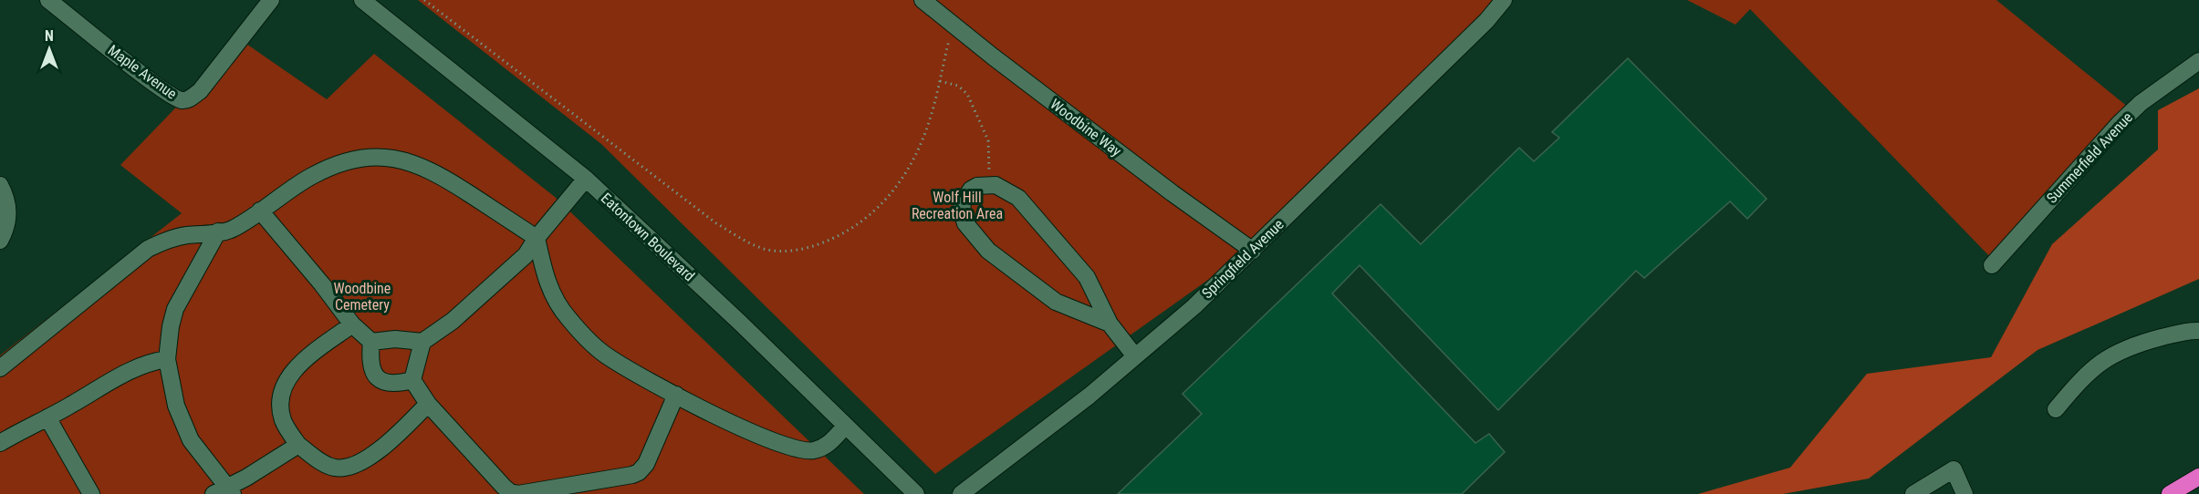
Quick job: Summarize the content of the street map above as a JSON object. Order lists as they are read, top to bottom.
{
  "streets": {
    "street": [
      "Maple Avenue",
      "Woodbine Way",
      "Summerfield Avenue",
      "Eatontown Boulevard",
      "Springfield Avenue"
    ]
  },
  "crossings": [
    ["Woodbine Way", "Springfield Avenue"]
  ],
  "parks": ["Wolf Hill Recreation Area", "Woodbine Cemetery"],
  "north": "top"
}
